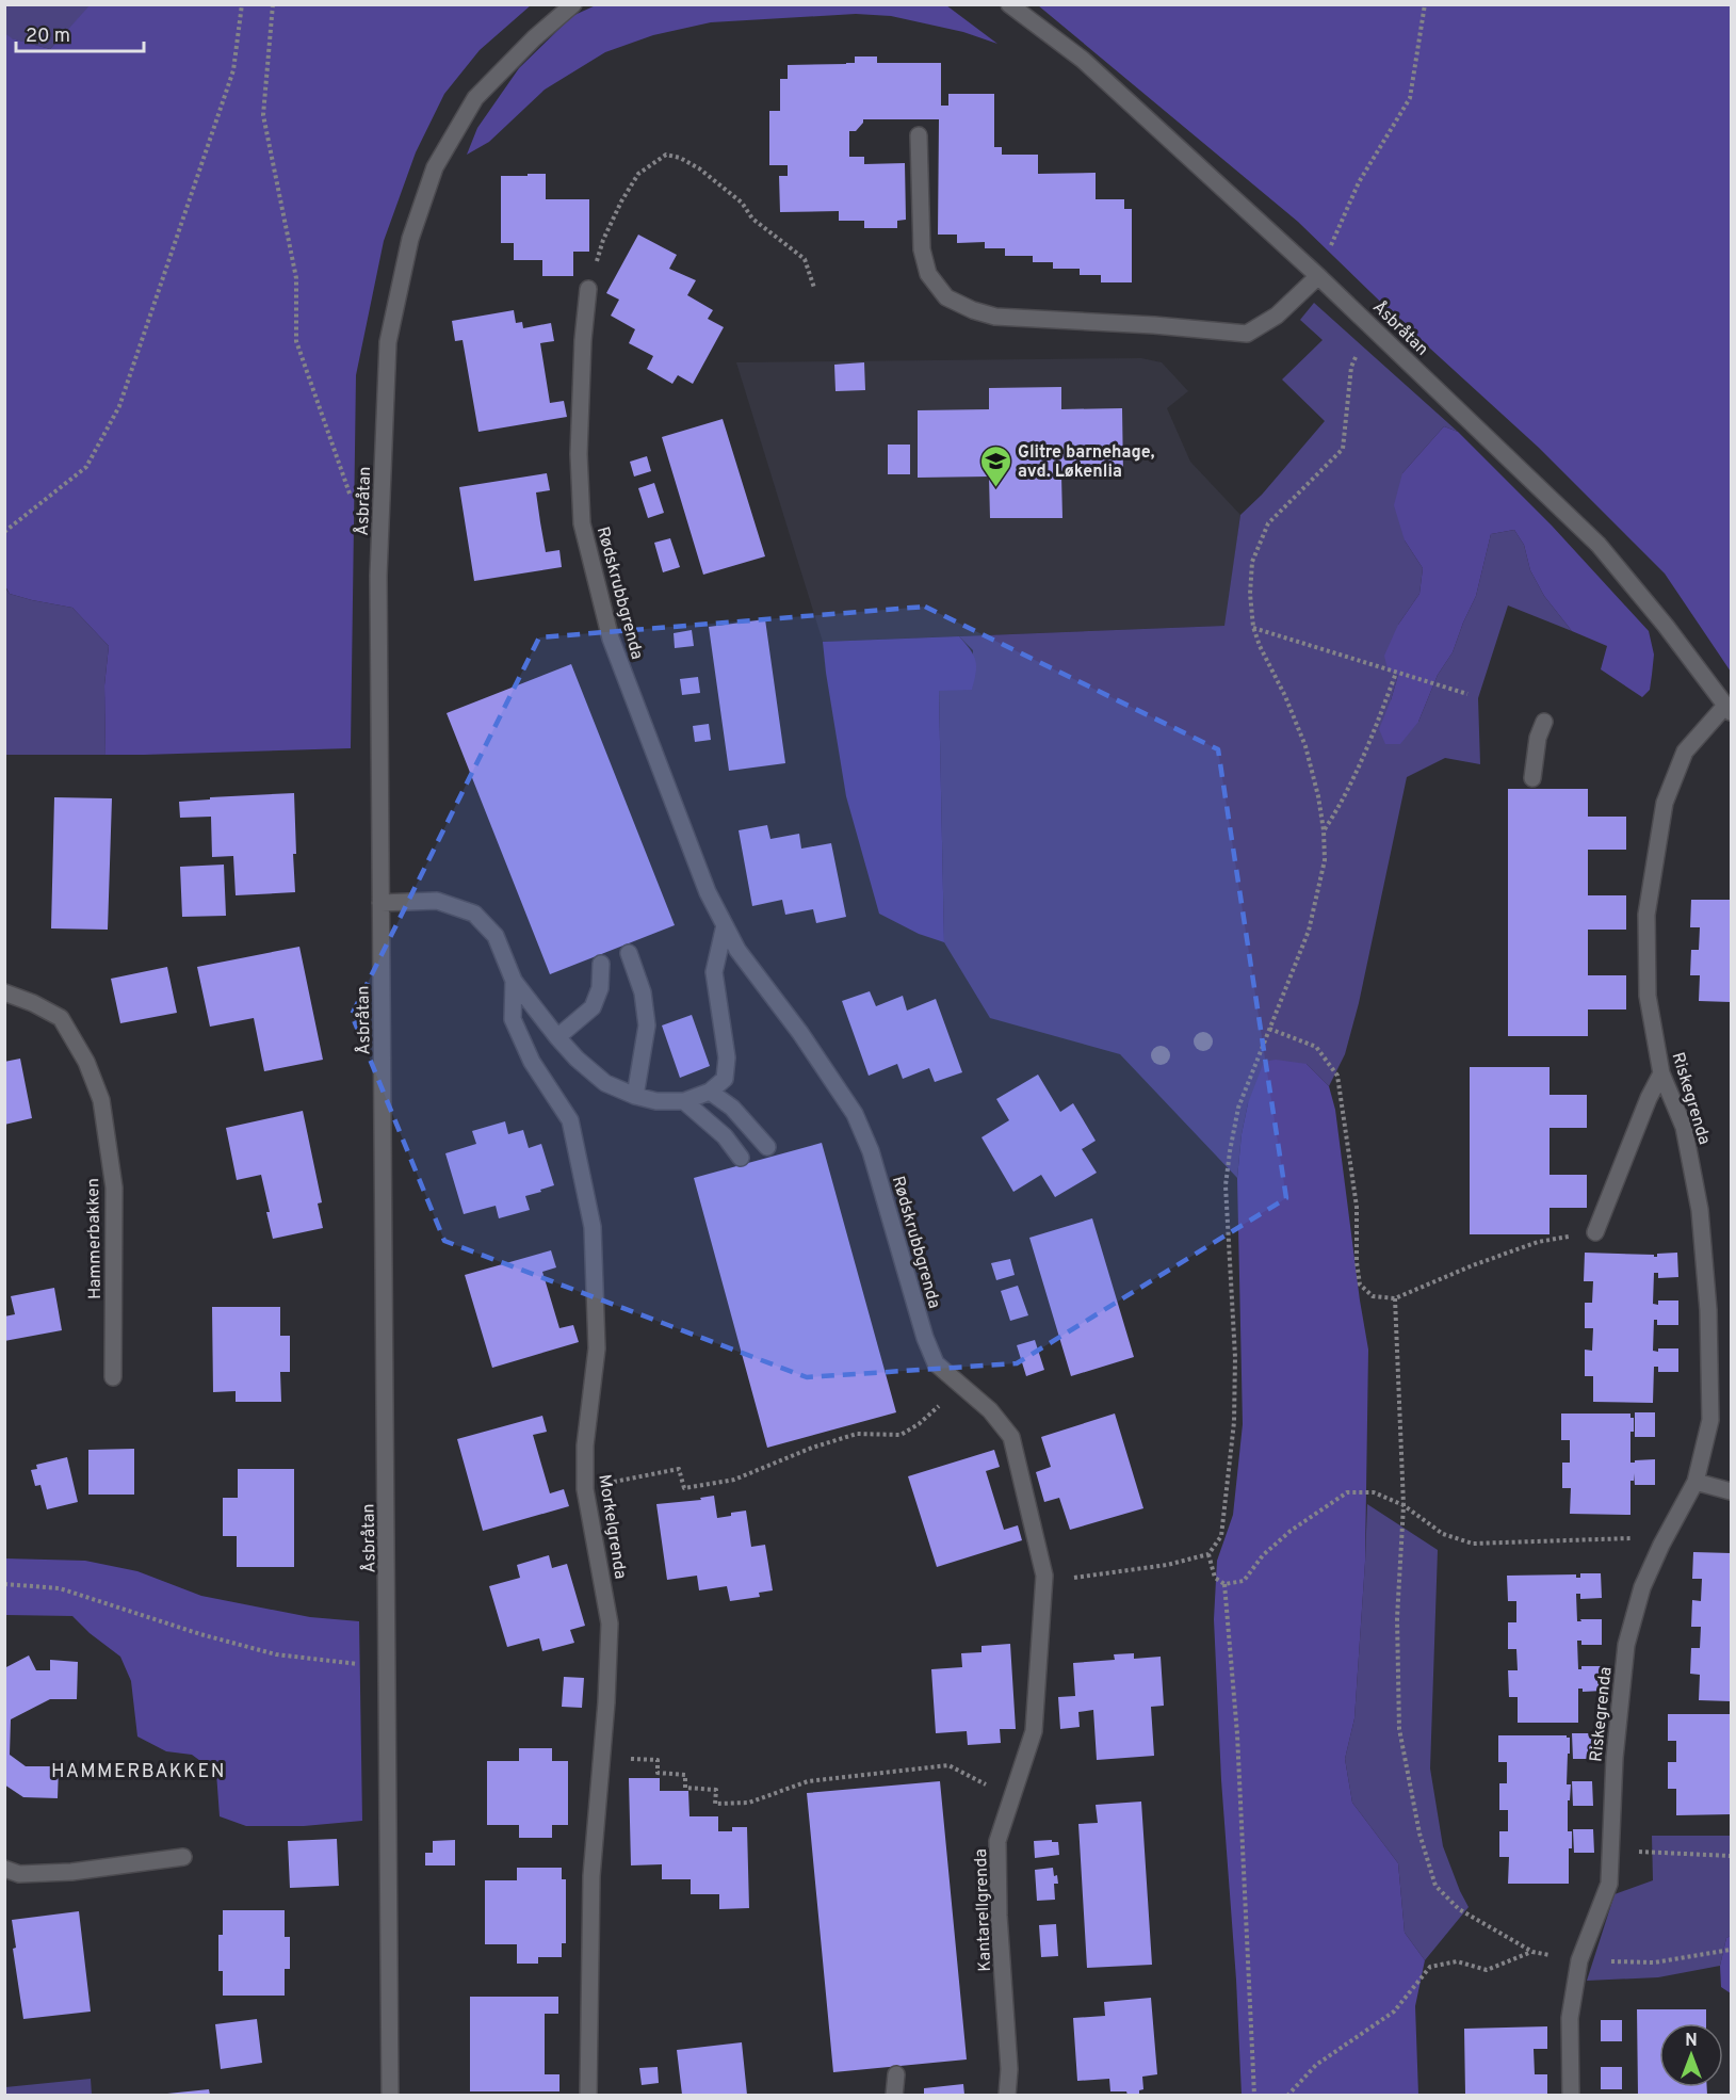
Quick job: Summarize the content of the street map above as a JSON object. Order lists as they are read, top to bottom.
{
  "streets": {
    "street": [
      "Åsbråtan",
      "Rødskrubbgrenda",
      "Riskegrenda",
      "Hammerbakken",
      "Morkelgrenda",
      "Kantarellgrenda"
    ]
  },
  "crossings": [
    ["Åsbråtan", "Riskegrenda"],
    ["Rødskrubbgrenda", "Kantarellgrenda"]
  ],
  "districts": ["HAMMERBAKKEN"],
  "places": {
    "school or university": ["Glitre barnehage, avd. Løkenlia"]
  },
  "scale_bar": "20 m",
  "north": "top"
}
